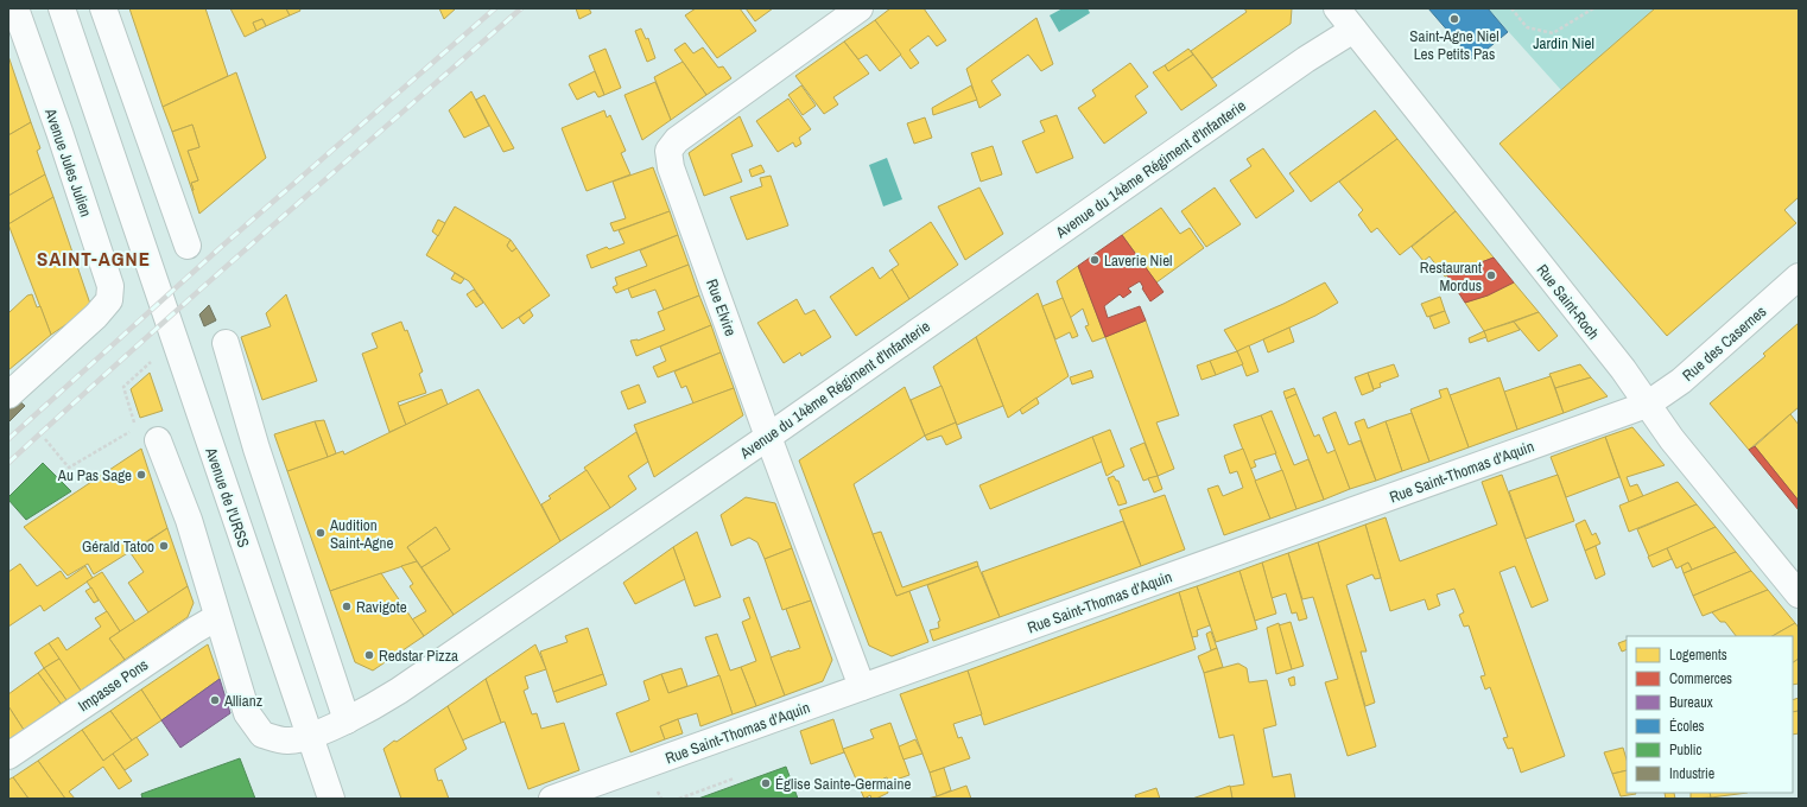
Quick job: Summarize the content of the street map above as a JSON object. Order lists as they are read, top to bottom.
{
  "streets": {
    "street": [
      "Avenue Jules Julien",
      "Avenue du 14ème Régiment d'Infanterie",
      "Rue Saint-Roch",
      "Rue Elvire",
      "Rue des Casernes",
      "Rue Saint-Thomas d'Aquin",
      "Avenue de l'URSS",
      "Impasse Pons"
    ]
  },
  "crossings": [
    ["Avenue du 14ème Régiment d'Infanterie", "Rue Saint-Roch"],
    ["Avenue du 14ème Régiment d'Infanterie", "Rue Elvire"],
    ["Avenue du 14ème Régiment d'Infanterie", "Avenue de l'URSS"],
    ["Rue Saint-Roch", "Rue des Casernes"],
    ["Rue Saint-Roch", "Rue Saint-Thomas d'Aquin"],
    ["Rue Elvire", "Rue Saint-Thomas d'Aquin"],
    ["Rue des Casernes", "Rue Saint-Thomas d'Aquin"]
  ],
  "districts": ["SAINT-AGNE"],
  "parks": ["Jardin Niel"],
  "places": [
    "Saint-Agne Niel Les Petits Pas",
    "Laverie Niel",
    "Restaurant Mordus",
    "Au Pas Sage",
    "Audition Saint-Agne",
    "Gérald Tatoo",
    "Ravigote",
    "Redstar Pizza",
    "Allianz",
    "Église Sainte-Germaine"
  ],
  "legend": [
    "Logements",
    "Commerces",
    "Bureaux",
    "Écoles",
    "Public",
    "Industrie"
  ]
}
